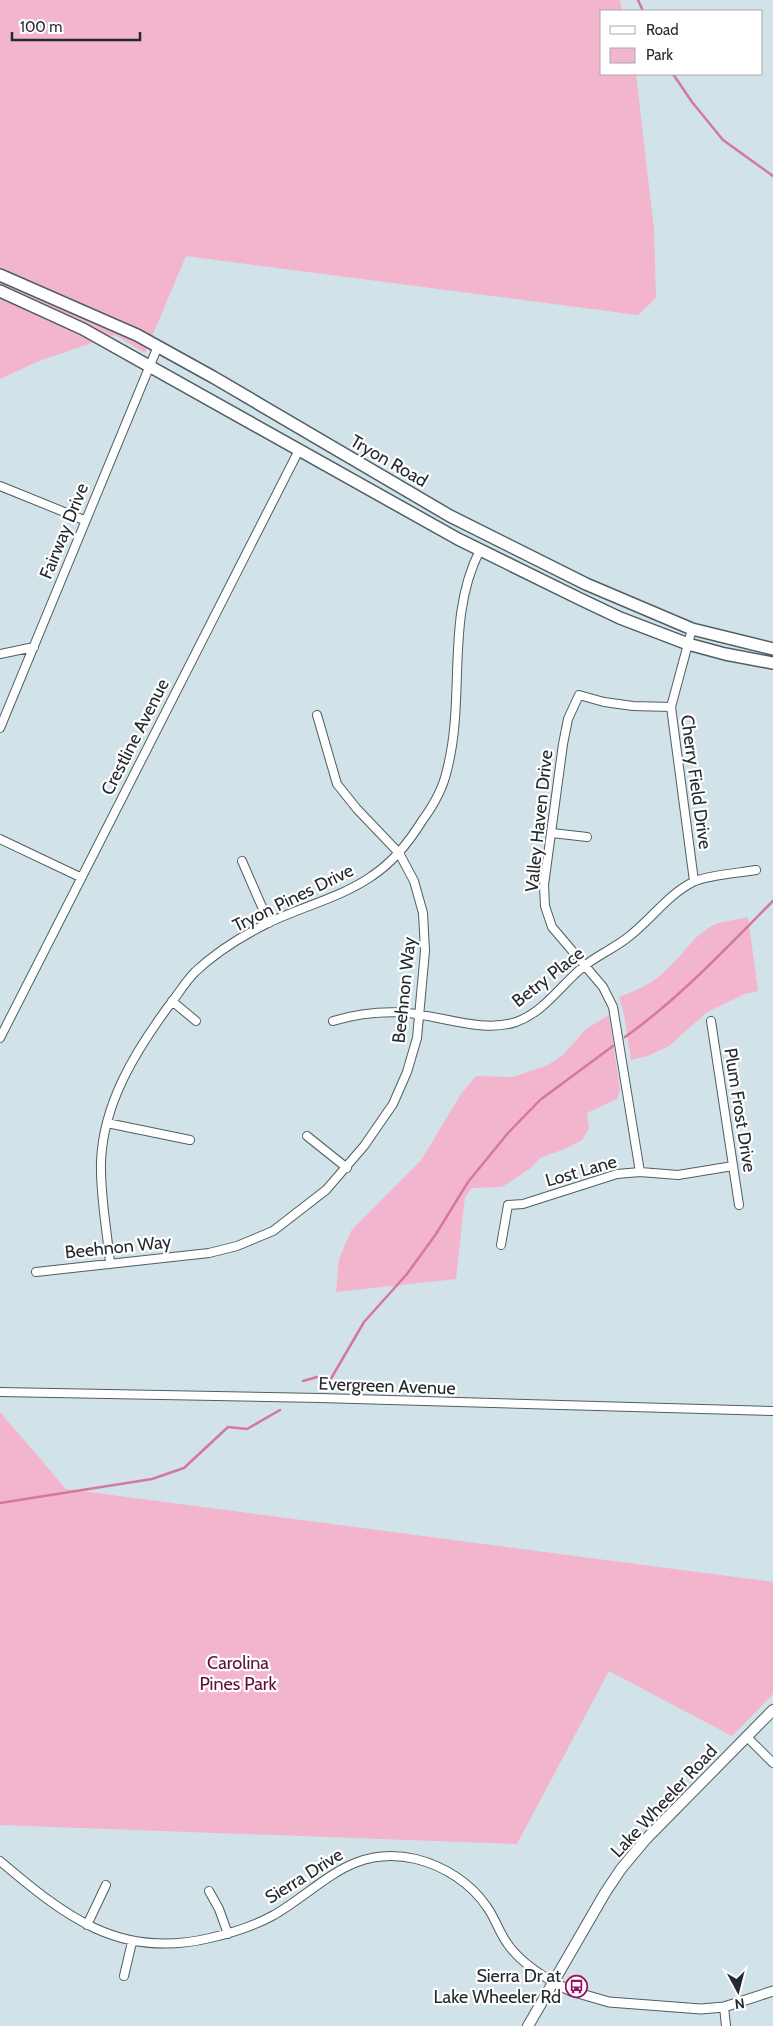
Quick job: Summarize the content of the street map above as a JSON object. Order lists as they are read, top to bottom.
{
  "streets": {
    "main road": ["Tryon Road", "Lake Wheeler Road"],
    "street": [
      "Fairway Drive",
      "Crestline Avenue",
      "Cherry Field Drive",
      "Valley Haven Drive",
      "Tryon Pines Drive",
      "Betry Place",
      "Beehnon Way",
      "Plum Frost Drive",
      "Lost Lane",
      "Evergreen Avenue",
      "Sierra Drive"
    ]
  },
  "crossings": [
    ["Tryon Road", "Fairway Drive"],
    ["Tryon Road", "Crestline Avenue"],
    ["Tryon Road", "Cherry Field Drive"],
    ["Tryon Road", "Tryon Pines Drive"],
    ["Cherry Field Drive", "Valley Haven Drive"],
    ["Cherry Field Drive", "Betry Place"],
    ["Valley Haven Drive", "Betry Place"],
    ["Valley Haven Drive", "Lost Lane"],
    ["Tryon Pines Drive", "Beehnon Way"],
    ["Betry Place", "Beehnon Way"],
    ["Plum Frost Drive", "Lost Lane"],
    ["Lake Wheeler Road", "Sierra Drive"]
  ],
  "parks": ["Carolina Pines Park"],
  "places": {
    "bus stop": ["Sierra Dr at Lake Wheeler Rd"]
  },
  "legend": ["Road", "Park"],
  "scale_bar": "100 m",
  "north": "bottom"
}
